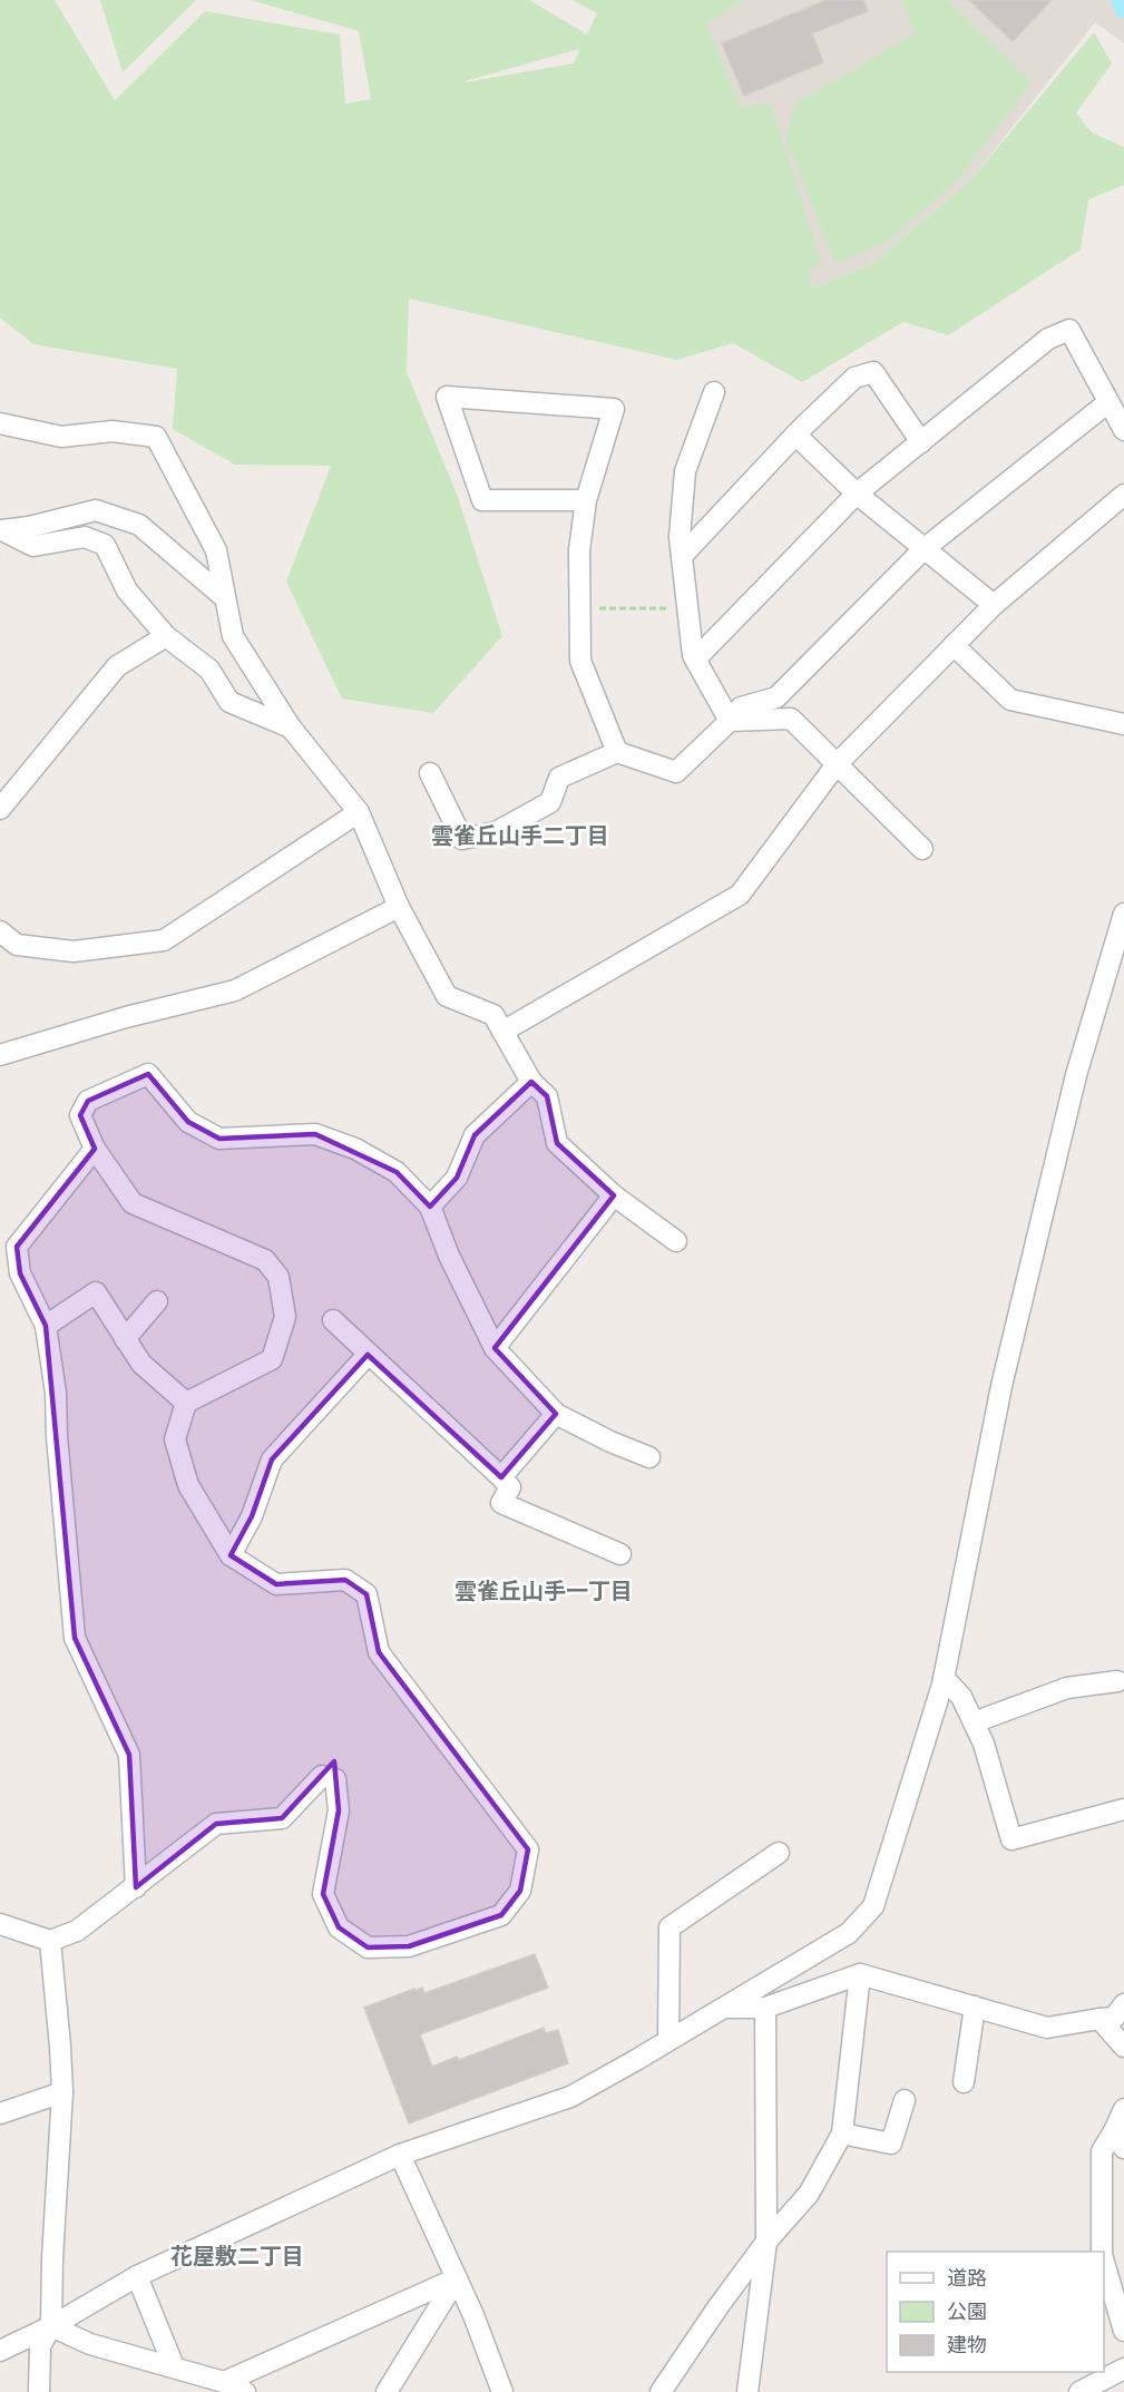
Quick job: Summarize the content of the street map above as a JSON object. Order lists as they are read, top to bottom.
{
  "districts": ["雲雀丘山手二丁目", "雲雀丘山手一丁目", "花屋敷二丁目"],
  "legend": ["道路", "公園", "建物"]
}
